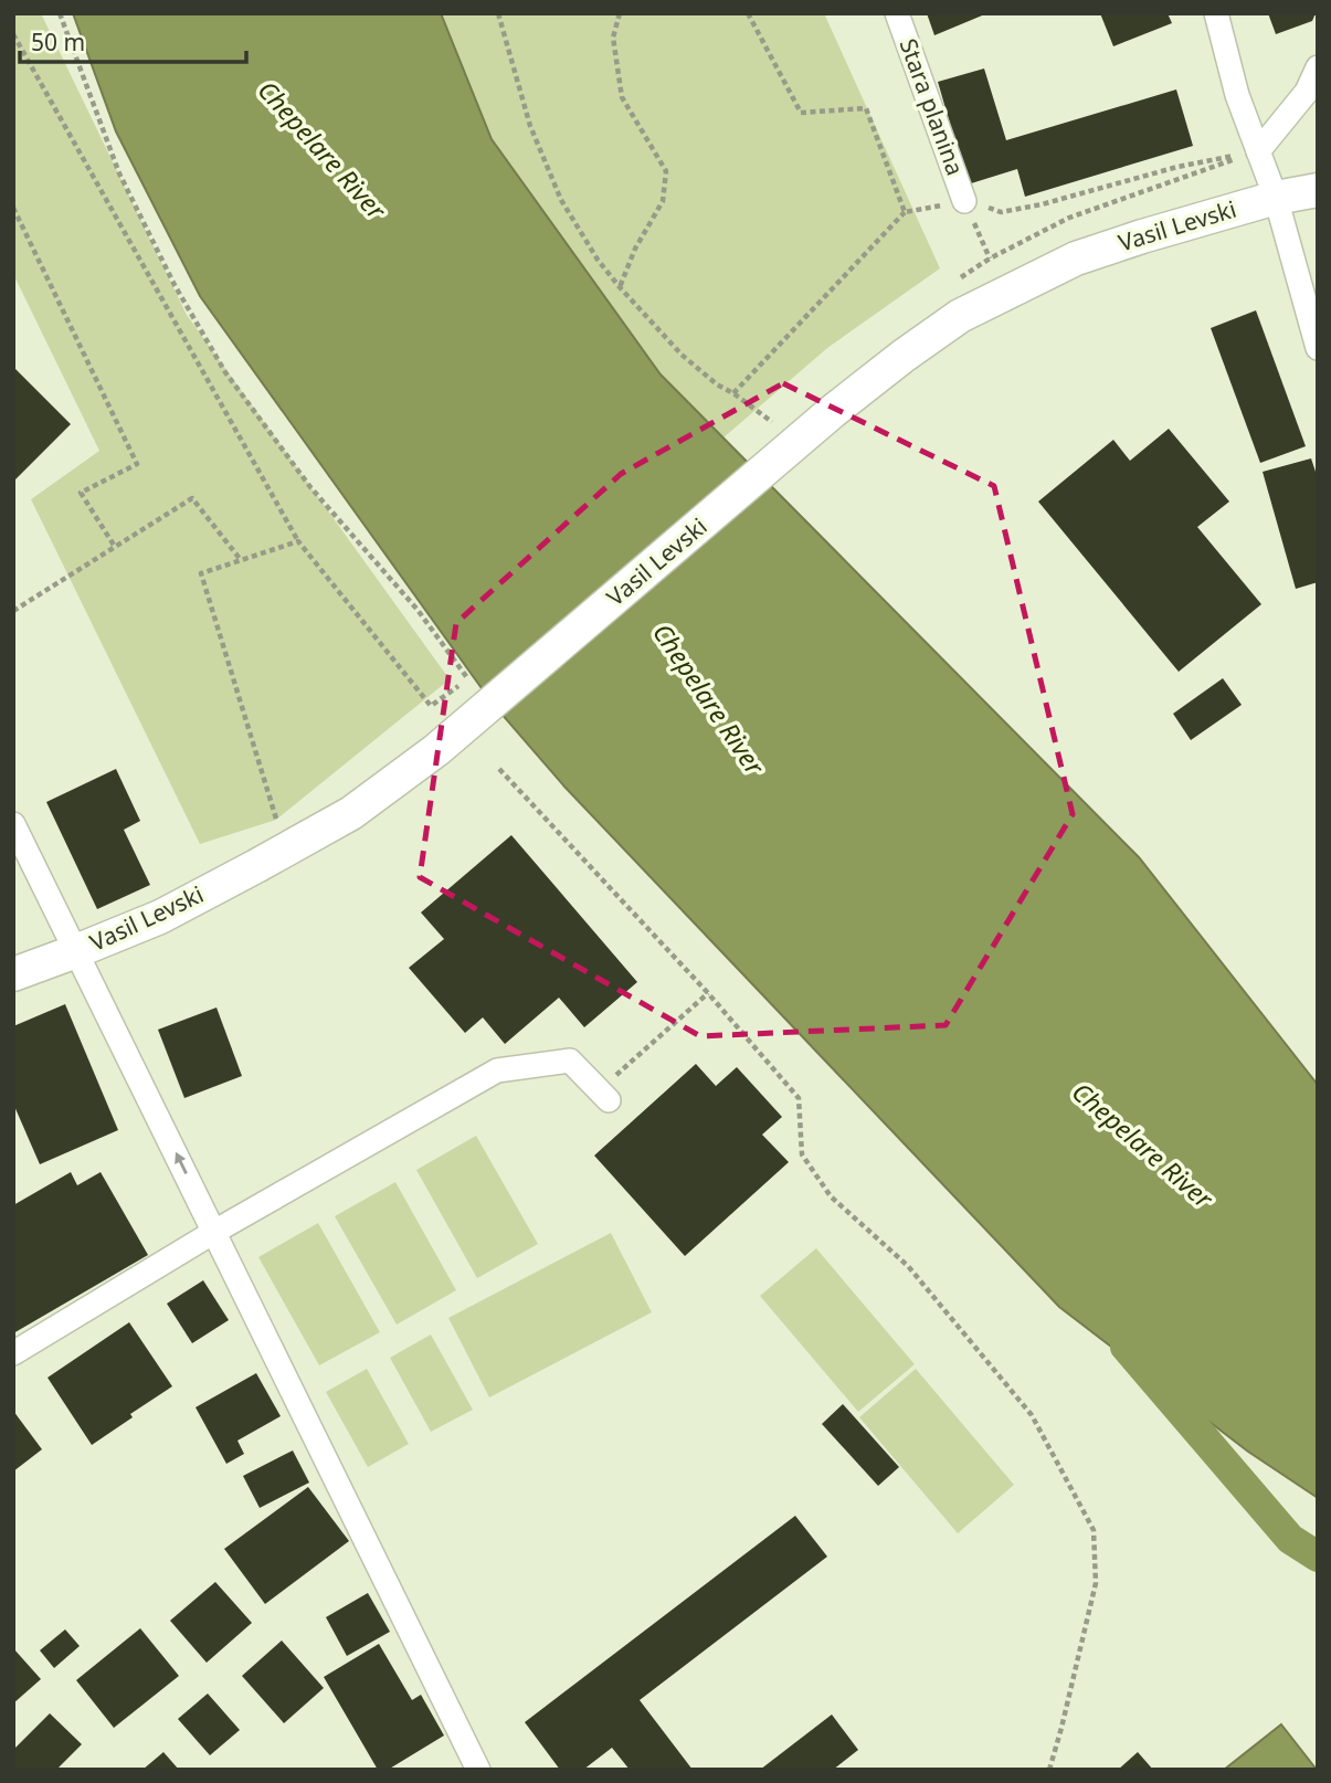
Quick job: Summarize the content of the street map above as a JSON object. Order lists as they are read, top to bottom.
{
  "streets": {
    "main road": ["Vasil Levski"],
    "street": ["Stara planina"]
  },
  "water": ["Chepelare River"],
  "scale_bar": "50 m"
}
